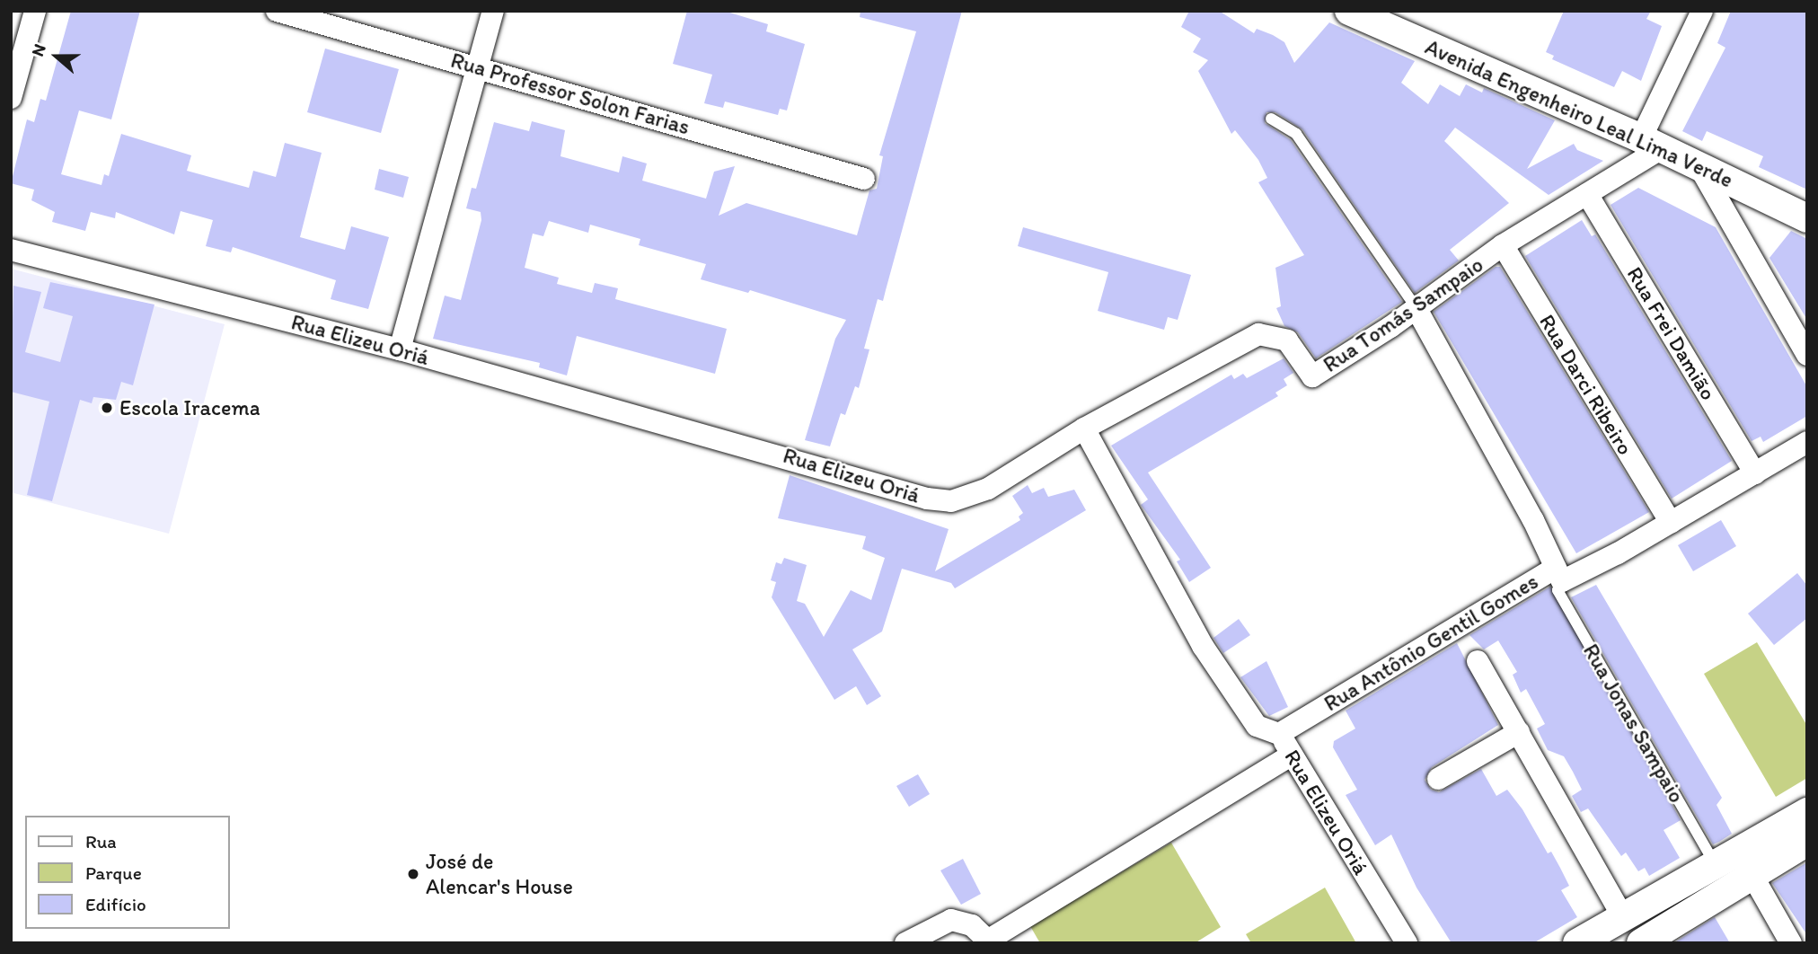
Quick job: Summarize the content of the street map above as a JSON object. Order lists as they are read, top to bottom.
{
  "streets": {
    "street": [
      "Rua Professor Solon Farias",
      "Avenida Engenheiro Leal Lima Verde",
      "Rua Tomás Sampaio",
      "Rua Frei Damião",
      "Rua Elizeu Oriá",
      "Rua Darci Ribeiro",
      "Rua Antônio Gentil Gomes",
      "Rua Jonas Sampaio"
    ]
  },
  "crossings": [
    ["Avenida Engenheiro Leal Lima Verde", "Rua Tomás Sampaio"],
    ["Rua Tomás Sampaio", "Rua Frei Damião"],
    ["Rua Tomás Sampaio", "Rua Elizeu Oriá"],
    ["Rua Tomás Sampaio", "Rua Darci Ribeiro"],
    ["Rua Tomás Sampaio", "Rua Jonas Sampaio"],
    ["Rua Frei Damião", "Rua Antônio Gentil Gomes"],
    ["Rua Elizeu Oriá", "Rua Antônio Gentil Gomes"],
    ["Rua Darci Ribeiro", "Rua Antônio Gentil Gomes"],
    ["Rua Antônio Gentil Gomes", "Rua Jonas Sampaio"]
  ],
  "places": ["Escola Iracema", "José de Alencar's House"],
  "legend": ["Rua", "Parque", "Edifício"],
  "north": "left"
}
